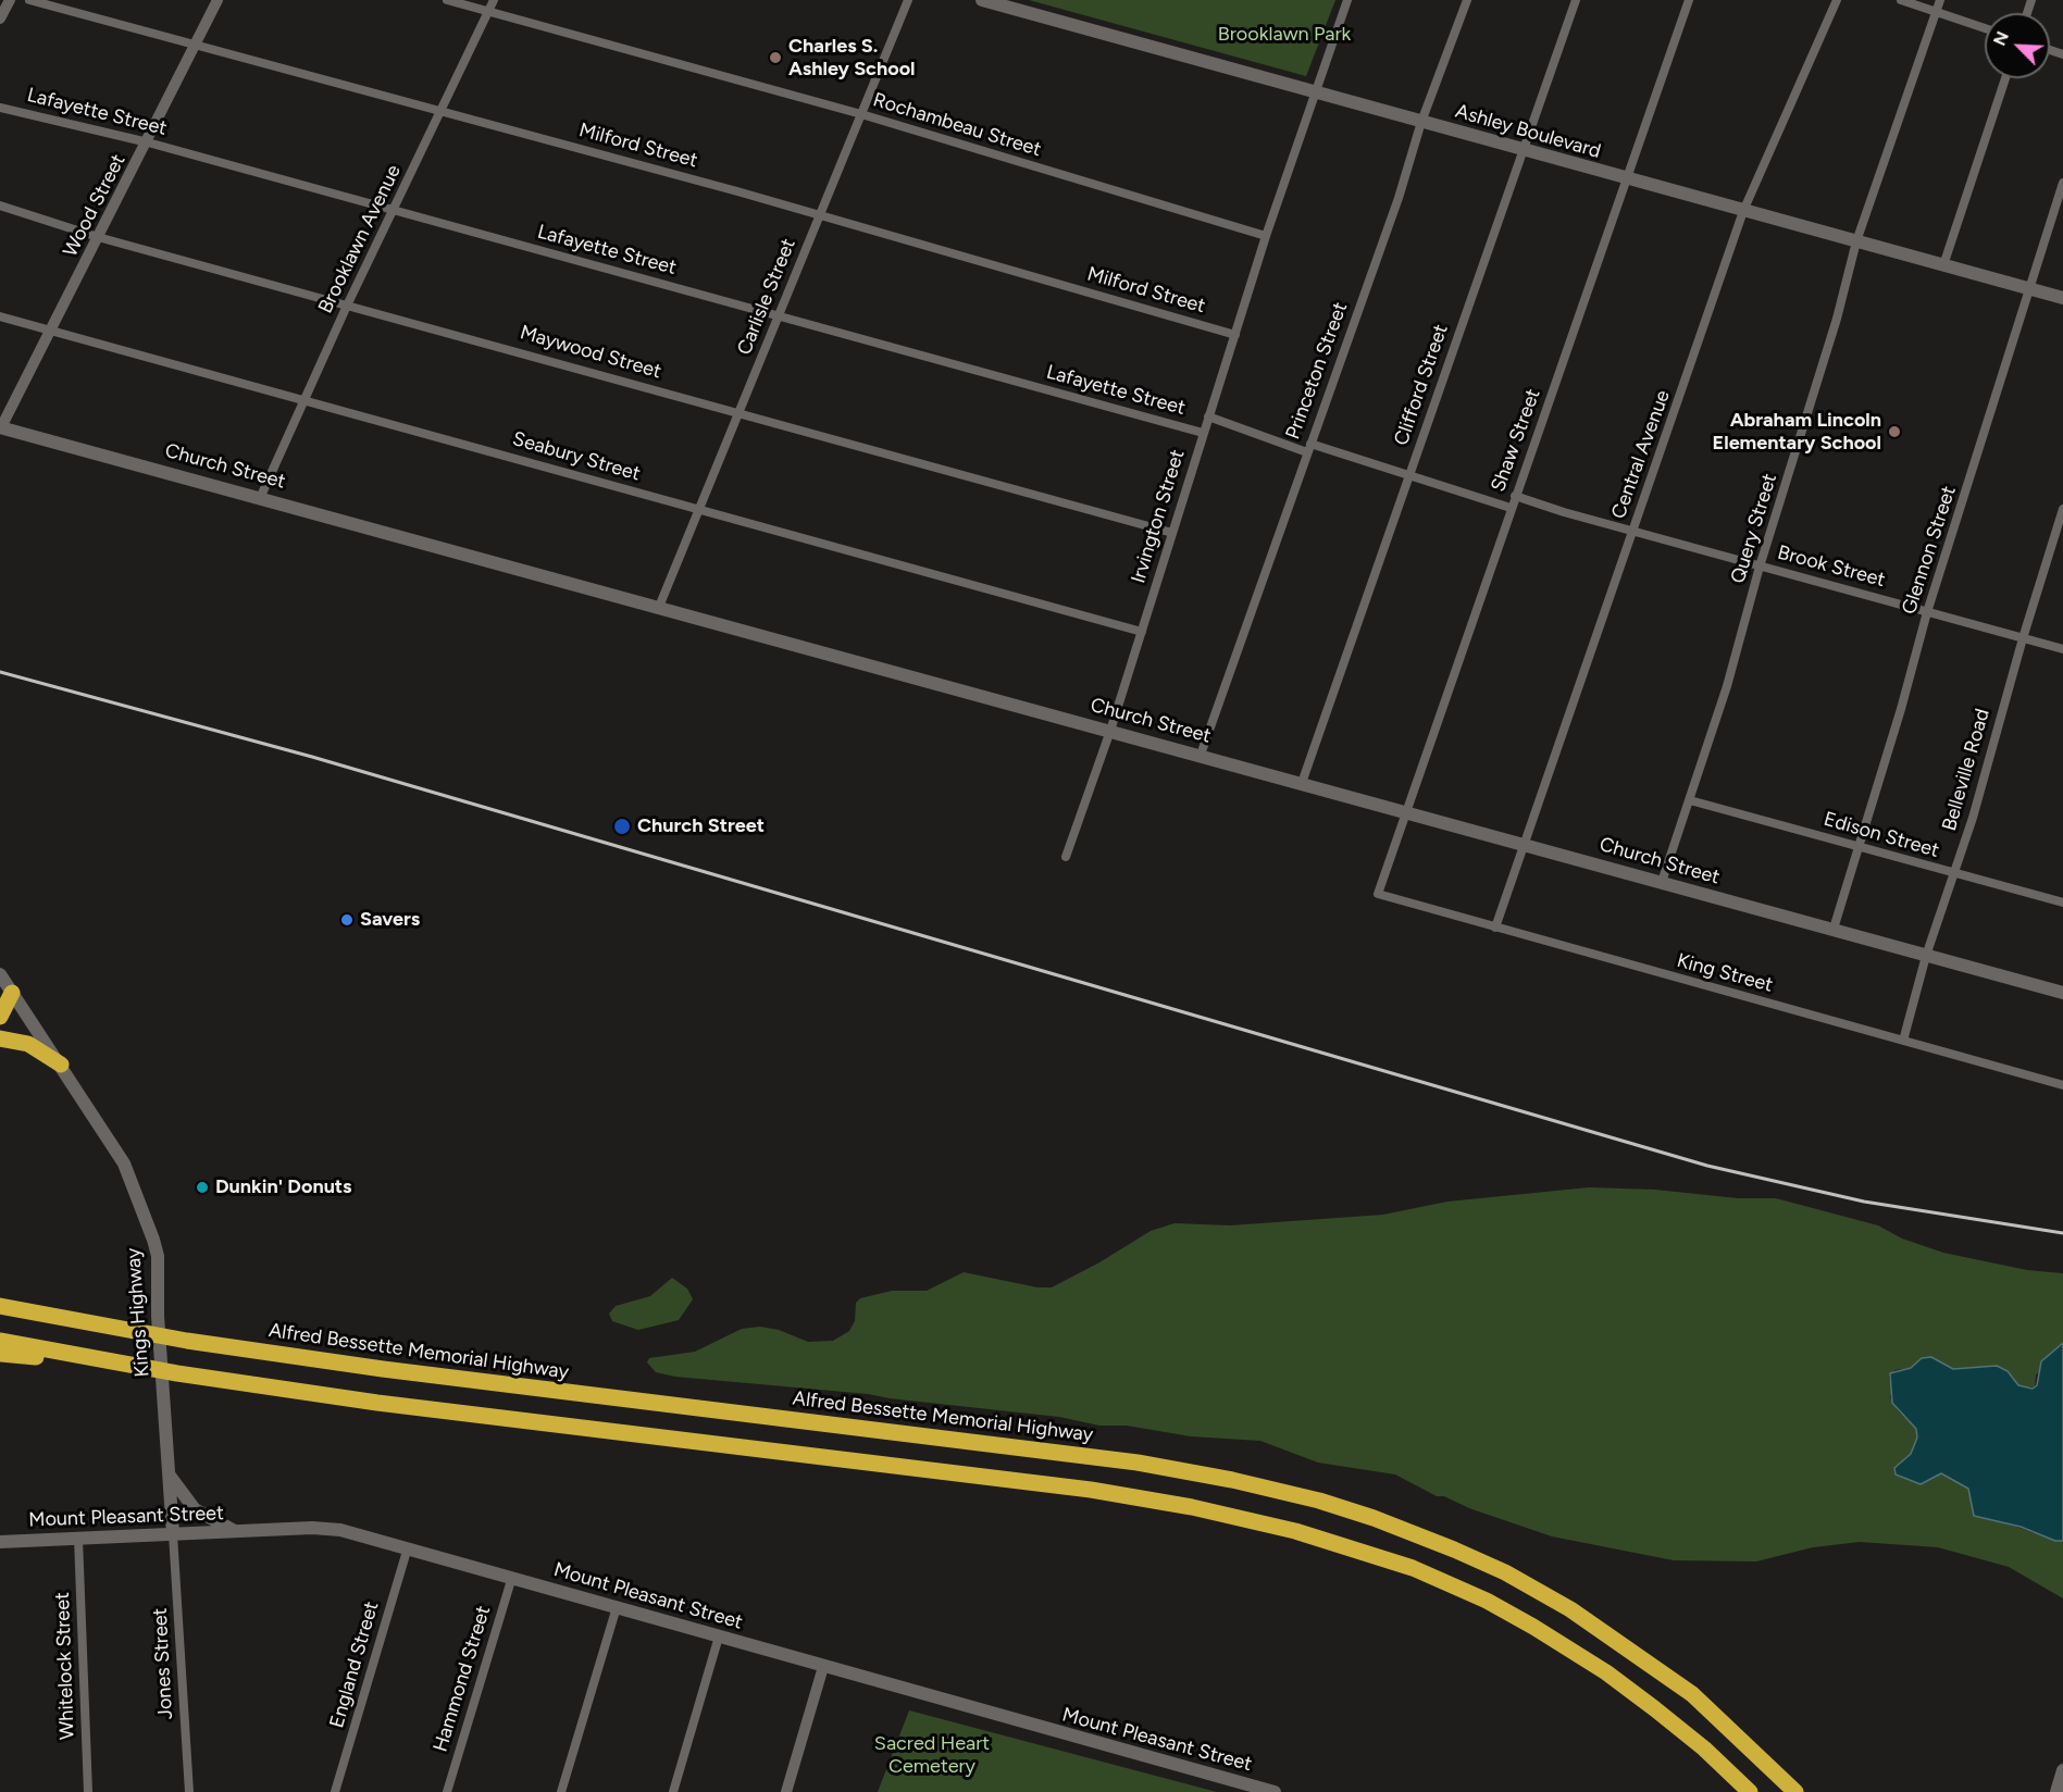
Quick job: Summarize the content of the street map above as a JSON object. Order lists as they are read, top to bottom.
{
  "streets": {
    "highway": ["Alfred Bessette Memorial Highway"],
    "main road": [
      "Ashley Boulevard",
      "Church Street",
      "Kings Highway",
      "Mount Pleasant Street"
    ],
    "street": [
      "Lafayette Street",
      "Rochambeau Street",
      "Milford Street",
      "Wood Street",
      "Brooklawn Avenue",
      "Carlisle Street",
      "Maywood Street",
      "Princeton Street",
      "Clifford Street",
      "Shaw Street",
      "Central Avenue",
      "Seabury Street",
      "Irvington Street",
      "Query Street",
      "Glennon Street",
      "Brook Street",
      "Belleville Road",
      "Edison Street",
      "King Street",
      "Jones Street",
      "England Street",
      "Whitelock Street",
      "Hammond Street"
    ]
  },
  "crossings": [
    ["Lafayette Street", "Wood Street"],
    ["Lafayette Street", "Brooklawn Avenue"],
    ["Lafayette Street", "Carlisle Street"],
    ["Lafayette Street", "Irvington Street"],
    ["Rochambeau Street", "Brooklawn Avenue"],
    ["Rochambeau Street", "Carlisle Street"],
    ["Rochambeau Street", "Irvington Street"],
    ["Ashley Boulevard", "Princeton Street"],
    ["Ashley Boulevard", "Clifford Street"],
    ["Ashley Boulevard", "Shaw Street"],
    ["Ashley Boulevard", "Central Avenue"],
    ["Ashley Boulevard", "Irvington Street"],
    ["Ashley Boulevard", "Query Street"],
    ["Ashley Boulevard", "Glennon Street"],
    ["Milford Street", "Wood Street"],
    ["Milford Street", "Brooklawn Avenue"],
    ["Milford Street", "Carlisle Street"],
    ["Milford Street", "Irvington Street"],
    ["Wood Street", "Maywood Street"],
    ["Wood Street", "Seabury Street"],
    ["Wood Street", "Church Street"],
    ["Brooklawn Avenue", "Maywood Street"],
    ["Brooklawn Avenue", "Seabury Street"],
    ["Brooklawn Avenue", "Church Street"],
    ["Carlisle Street", "Maywood Street"],
    ["Carlisle Street", "Seabury Street"],
    ["Carlisle Street", "Church Street"],
    ["Maywood Street", "Irvington Street"],
    ["Princeton Street", "Church Street"],
    ["Clifford Street", "Church Street"],
    ["Shaw Street", "Church Street"],
    ["Shaw Street", "Brook Street"],
    ["Shaw Street", "King Street"],
    ["Central Avenue", "Church Street"],
    ["Central Avenue", "Brook Street"],
    ["Central Avenue", "King Street"],
    ["Seabury Street", "Irvington Street"],
    ["Church Street", "Irvington Street"],
    ["Church Street", "Query Street"],
    ["Church Street", "Glennon Street"],
    ["Church Street", "Belleville Road"],
    ["Query Street", "Brook Street"],
    ["Query Street", "Edison Street"],
    ["Glennon Street", "Brook Street"],
    ["Glennon Street", "Edison Street"],
    ["Brook Street", "Belleville Road"],
    ["Belleville Road", "Edison Street"],
    ["Belleville Road", "King Street"],
    ["Kings Highway", "Mount Pleasant Street"],
    ["Kings Highway", "Jones Street"],
    ["Mount Pleasant Street", "Jones Street"],
    ["Mount Pleasant Street", "England Street"],
    ["Mount Pleasant Street", "Whitelock Street"],
    ["Mount Pleasant Street", "Hammond Street"]
  ],
  "parks": ["Brooklawn Park", "Sacred Heart Cemetery"],
  "places": [
    "Charles S. Ashley School",
    "Abraham Lincoln Elementary School",
    "Church Street",
    "Savers",
    "Dunkin' Donuts"
  ],
  "north": "top left"
}
